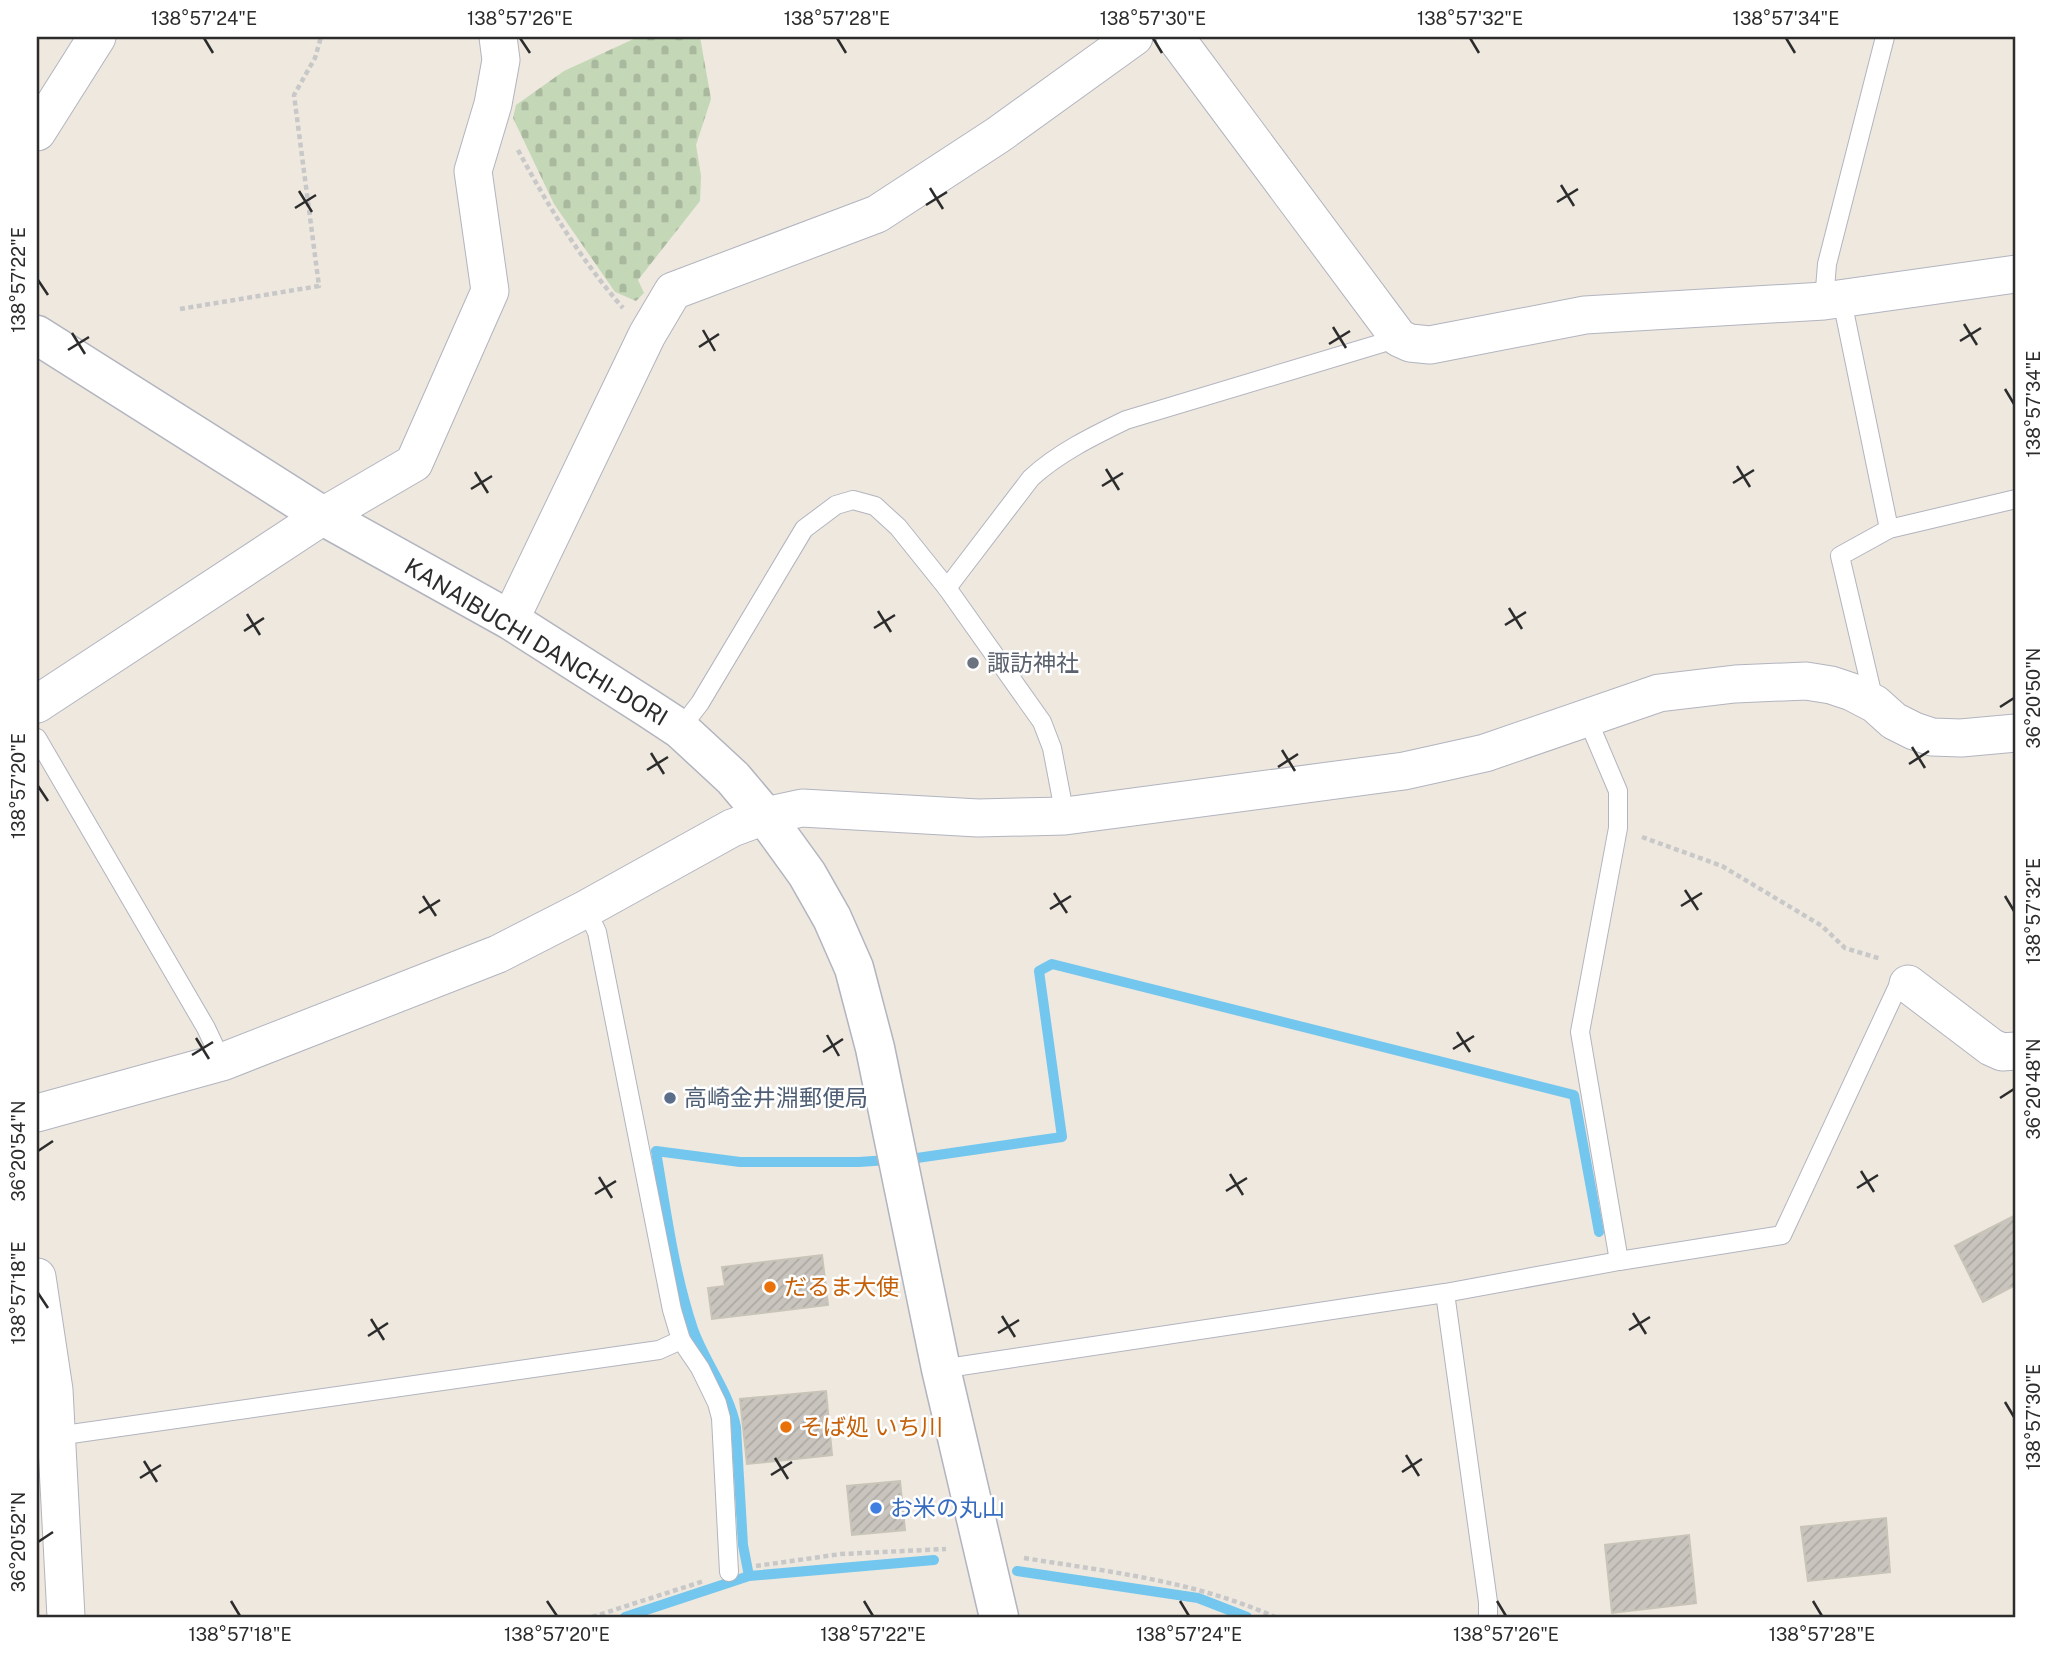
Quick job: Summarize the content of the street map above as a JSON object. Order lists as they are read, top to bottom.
{
  "streets": {
    "street": ["KANAIBUCHI DANCHI-DORI"]
  },
  "places": [
    "諏訪神社",
    "高崎金井淵郵便局",
    "だるま大使",
    "そば処 いち川",
    "お米の丸山"
  ],
  "coordinates": [
    "138°57'24\"E",
    "138°57'26\"E",
    "138°57'28\"E",
    "138°57'30\"E",
    "138°57'32\"E",
    "138°57'34\"E",
    "138°57'22\"E",
    "36°20'50\"N",
    "138°57'20\"E",
    "36°20'48\"N",
    "36°20'54\"N",
    "138°57'18\"E",
    "36°20'52\"N"
  ]
}
